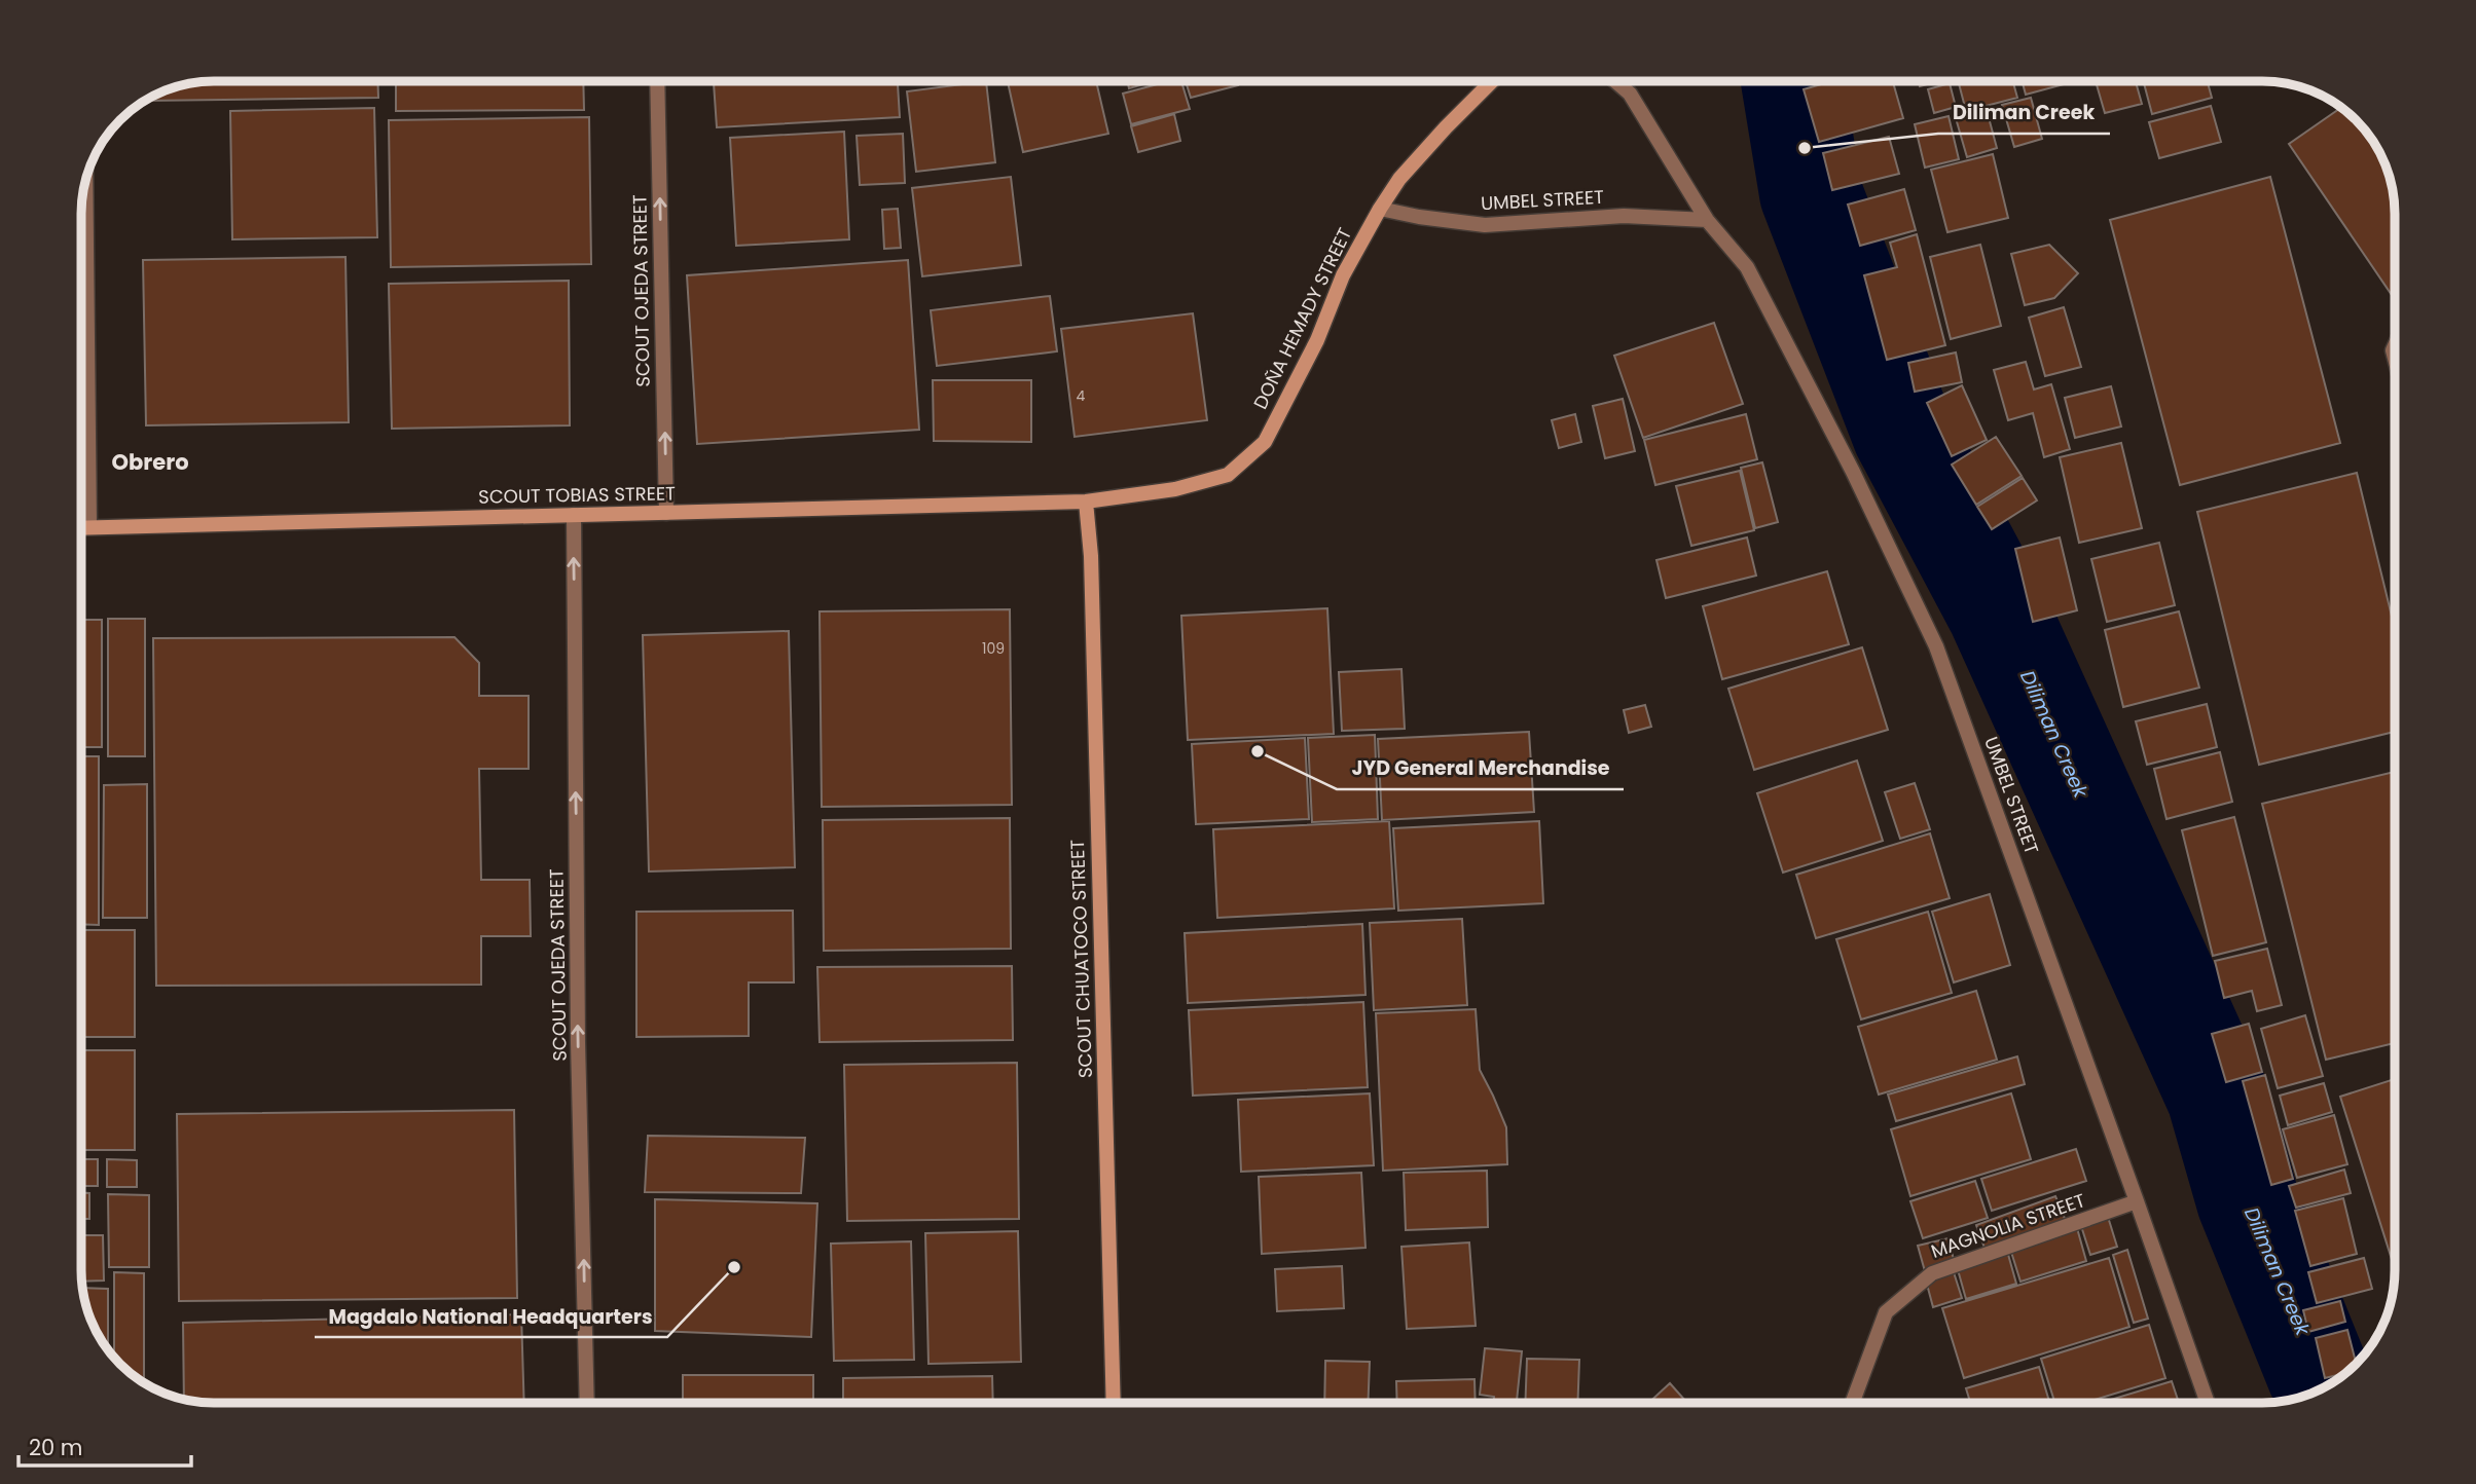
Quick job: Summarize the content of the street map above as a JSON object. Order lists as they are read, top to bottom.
{
  "streets": {
    "street": [
      "UMBEL STREET",
      "SCOUT OJEDA STREET",
      "DOÑA HEMADY STREET",
      "SCOUT TOBIAS STREET",
      "SCOUT CHUATOCO STREET",
      "MAGNOLIA STREET"
    ]
  },
  "crossings": [
    ["UMBEL STREET", "DOÑA HEMADY STREET"],
    ["UMBEL STREET", "MAGNOLIA STREET"],
    ["SCOUT OJEDA STREET", "SCOUT TOBIAS STREET"],
    ["DOÑA HEMADY STREET", "SCOUT TOBIAS STREET"],
    ["DOÑA HEMADY STREET", "SCOUT CHUATOCO STREET"],
    ["SCOUT TOBIAS STREET", "SCOUT CHUATOCO STREET"]
  ],
  "one_way": ["SCOUT OJEDA STREET"],
  "districts": ["Obrero"],
  "water": ["Diliman Creek"],
  "places": ["Diliman Creek", "JYD General Merchandise", "Magdalo National Headquarters"],
  "house_numbers": ["4", "109"],
  "scale_bar": "20 m"
}
